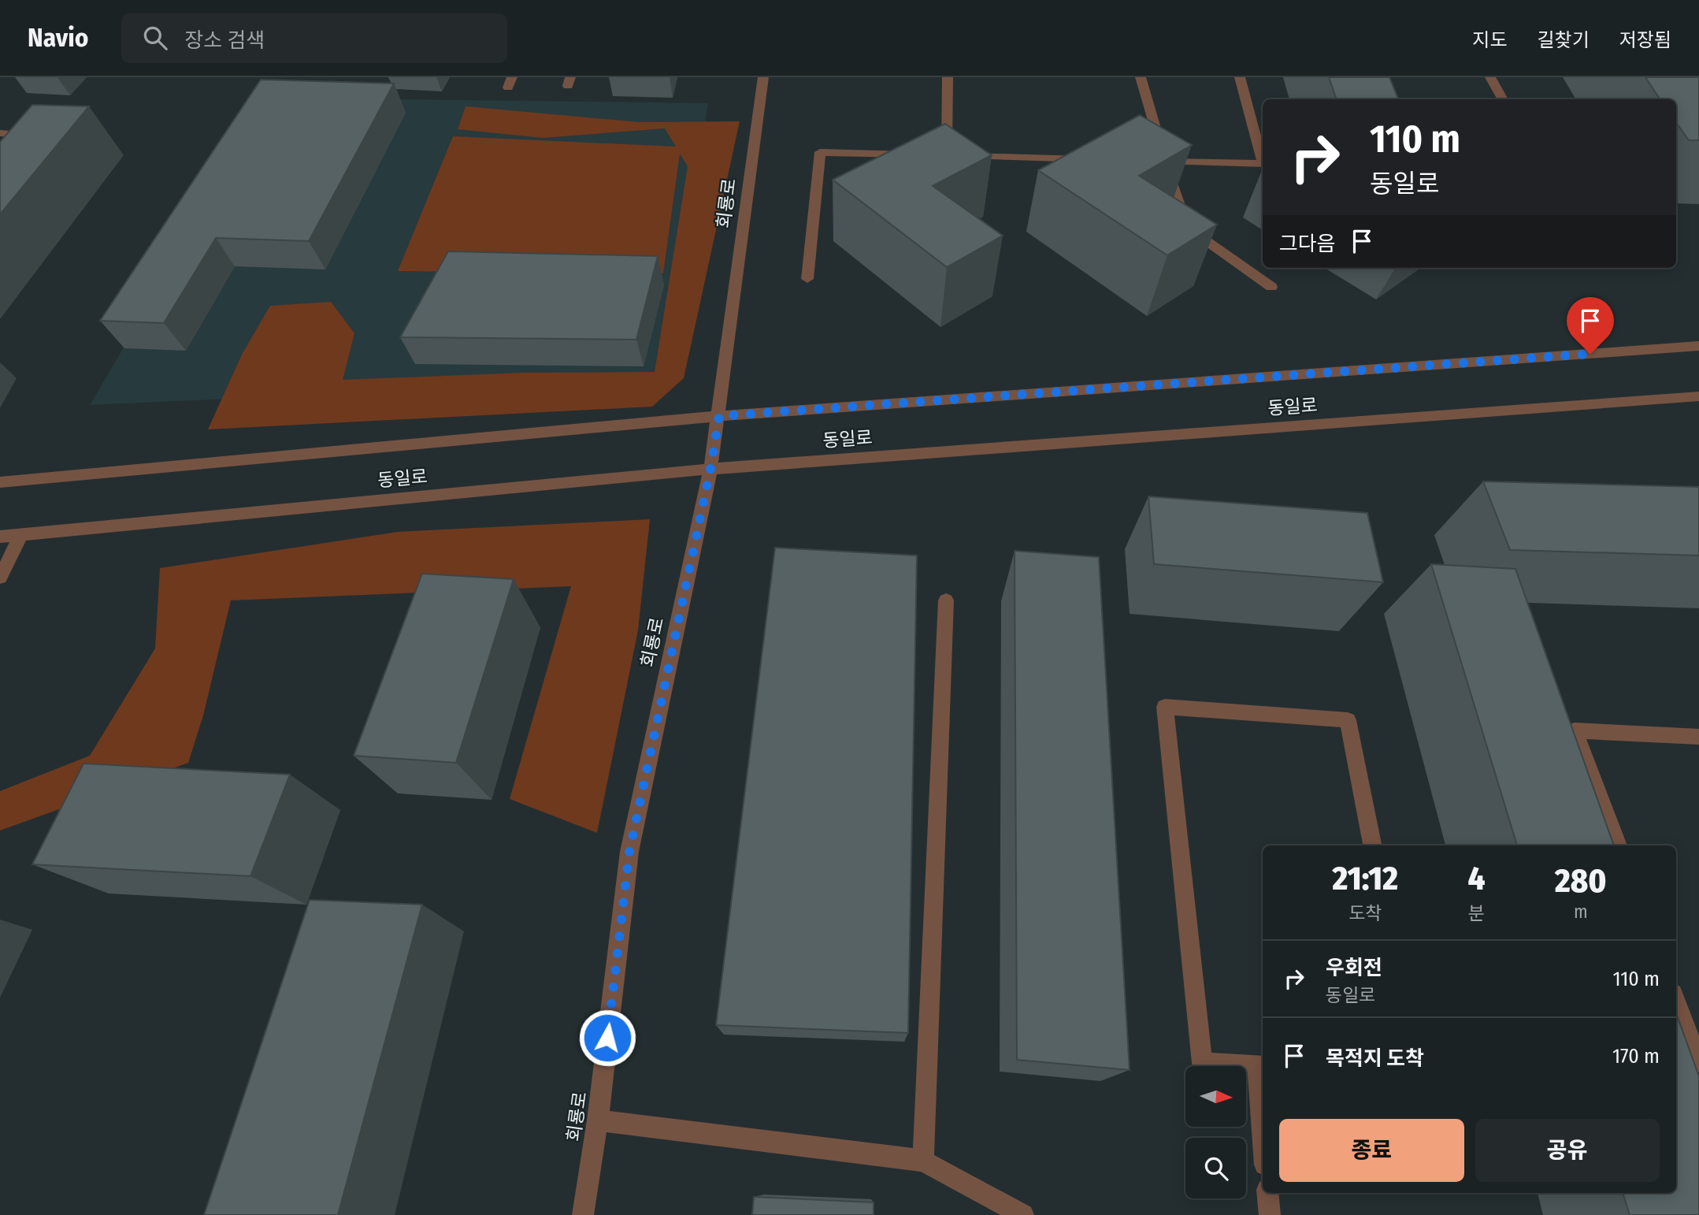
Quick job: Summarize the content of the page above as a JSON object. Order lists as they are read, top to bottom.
{
  "streets": {
    "street": ["회룡로", "동일로"]
  },
  "crossings": [
    ["회룡로", "동일로"]
  ],
  "north": "right",
  "page": {
    "header": "Navio",
    "search": "장소 검색",
    "nav": ["지도", "길찾기", "저장됨"],
    "turn": ["110 m", "동일로"],
    "then": "그다음",
    "eta": [
      "21:12",
      "도착",
      "4",
      "분",
      "280",
      "m"
    ],
    "list": [
      {
        "name": "우회전",
        "note": "동일로",
        "value": "110 m"
      },
      {
        "name": "목적지 도착",
        "value": "170 m"
      }
    ],
    "buttons": ["종료", "공유"]
  }
}
